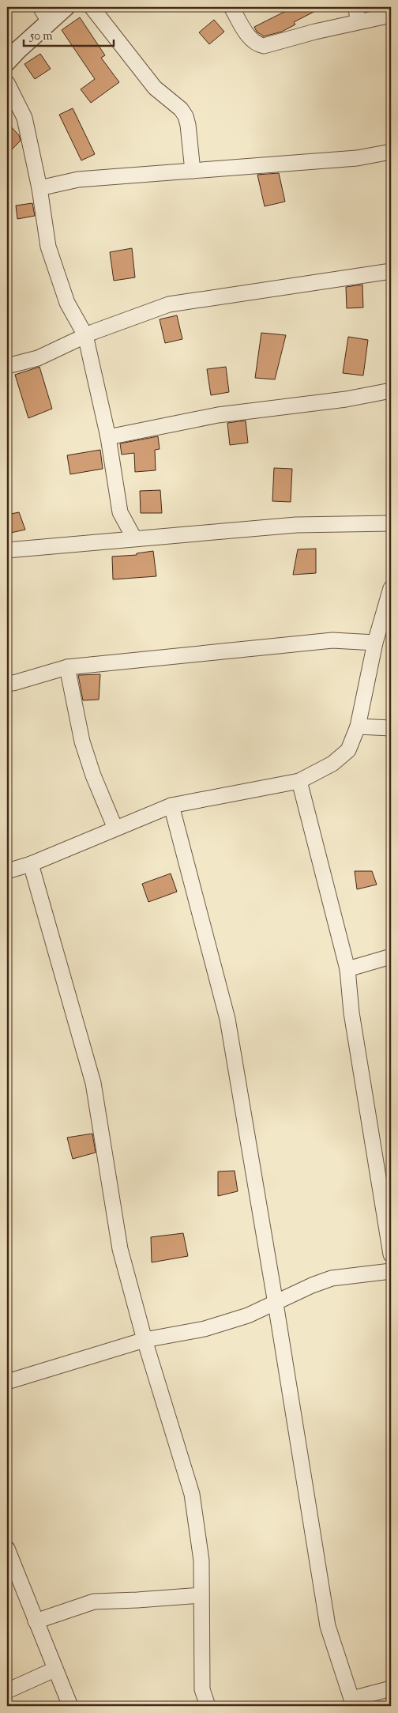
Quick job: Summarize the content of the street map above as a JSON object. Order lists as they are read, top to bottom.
{
  "scale_bar": "50 m"
}
